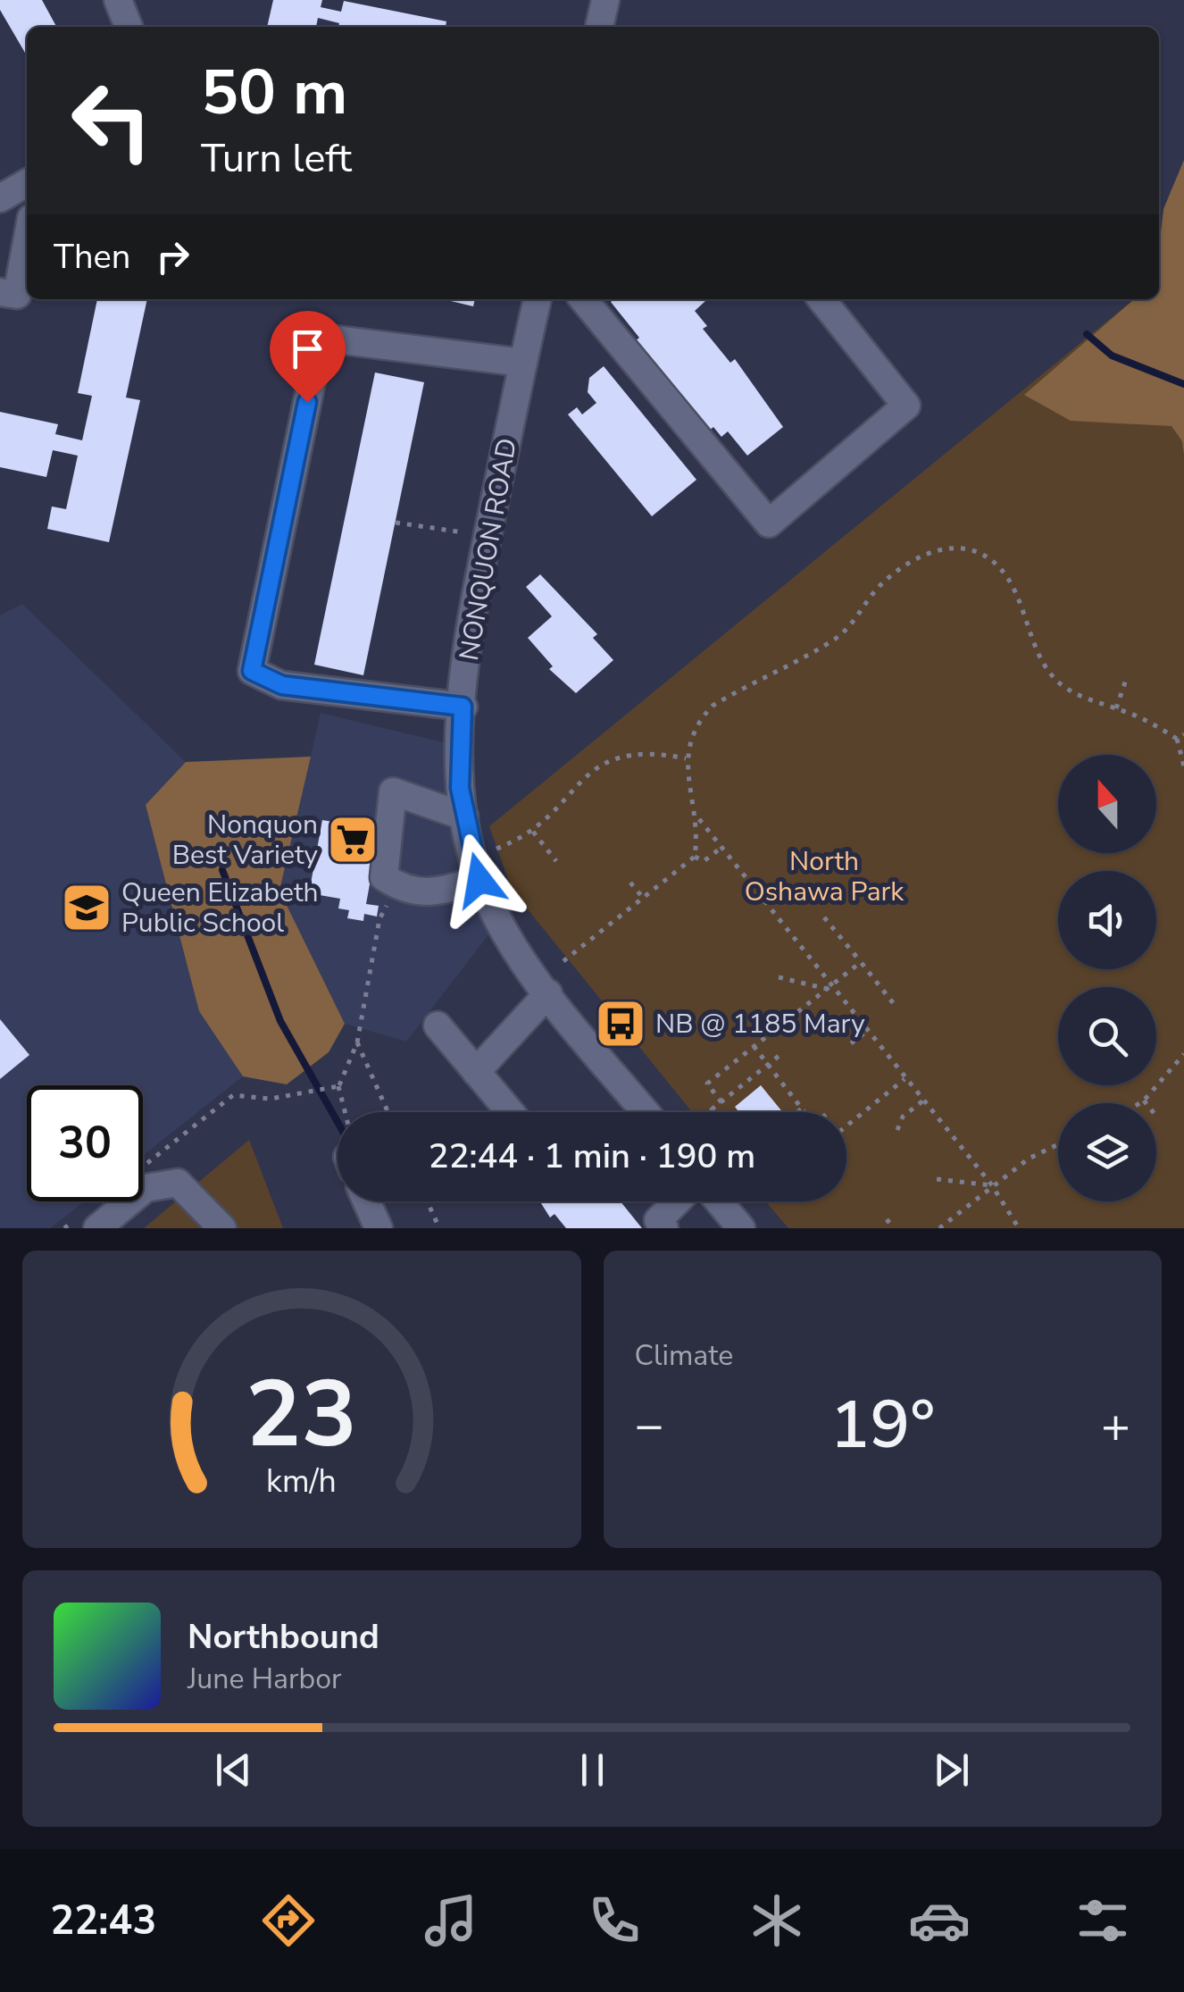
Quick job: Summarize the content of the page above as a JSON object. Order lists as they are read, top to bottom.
{
  "streets": {
    "street": ["NONQUON ROAD"]
  },
  "parks": ["North Oshawa Park"],
  "places": {
    "supermarket": ["Nonquon Best Variety"],
    "school or university": ["Queen Elizabeth Public School"],
    "bus stop": ["NB @ 1185 Mary"]
  },
  "north": "top",
  "page": {
    "turn": ["50 m", "Turn left"],
    "then": "Then",
    "limit": "30",
    "trip": "22:44 · 1 min · 190 m",
    "tile": "Climate",
    "heat": ["−", "19°", "+"],
    "song": ["Northbound", "June Harbor"],
    "tabs": "22:43",
    "gauge": ["23", "km/h"]
  }
}
